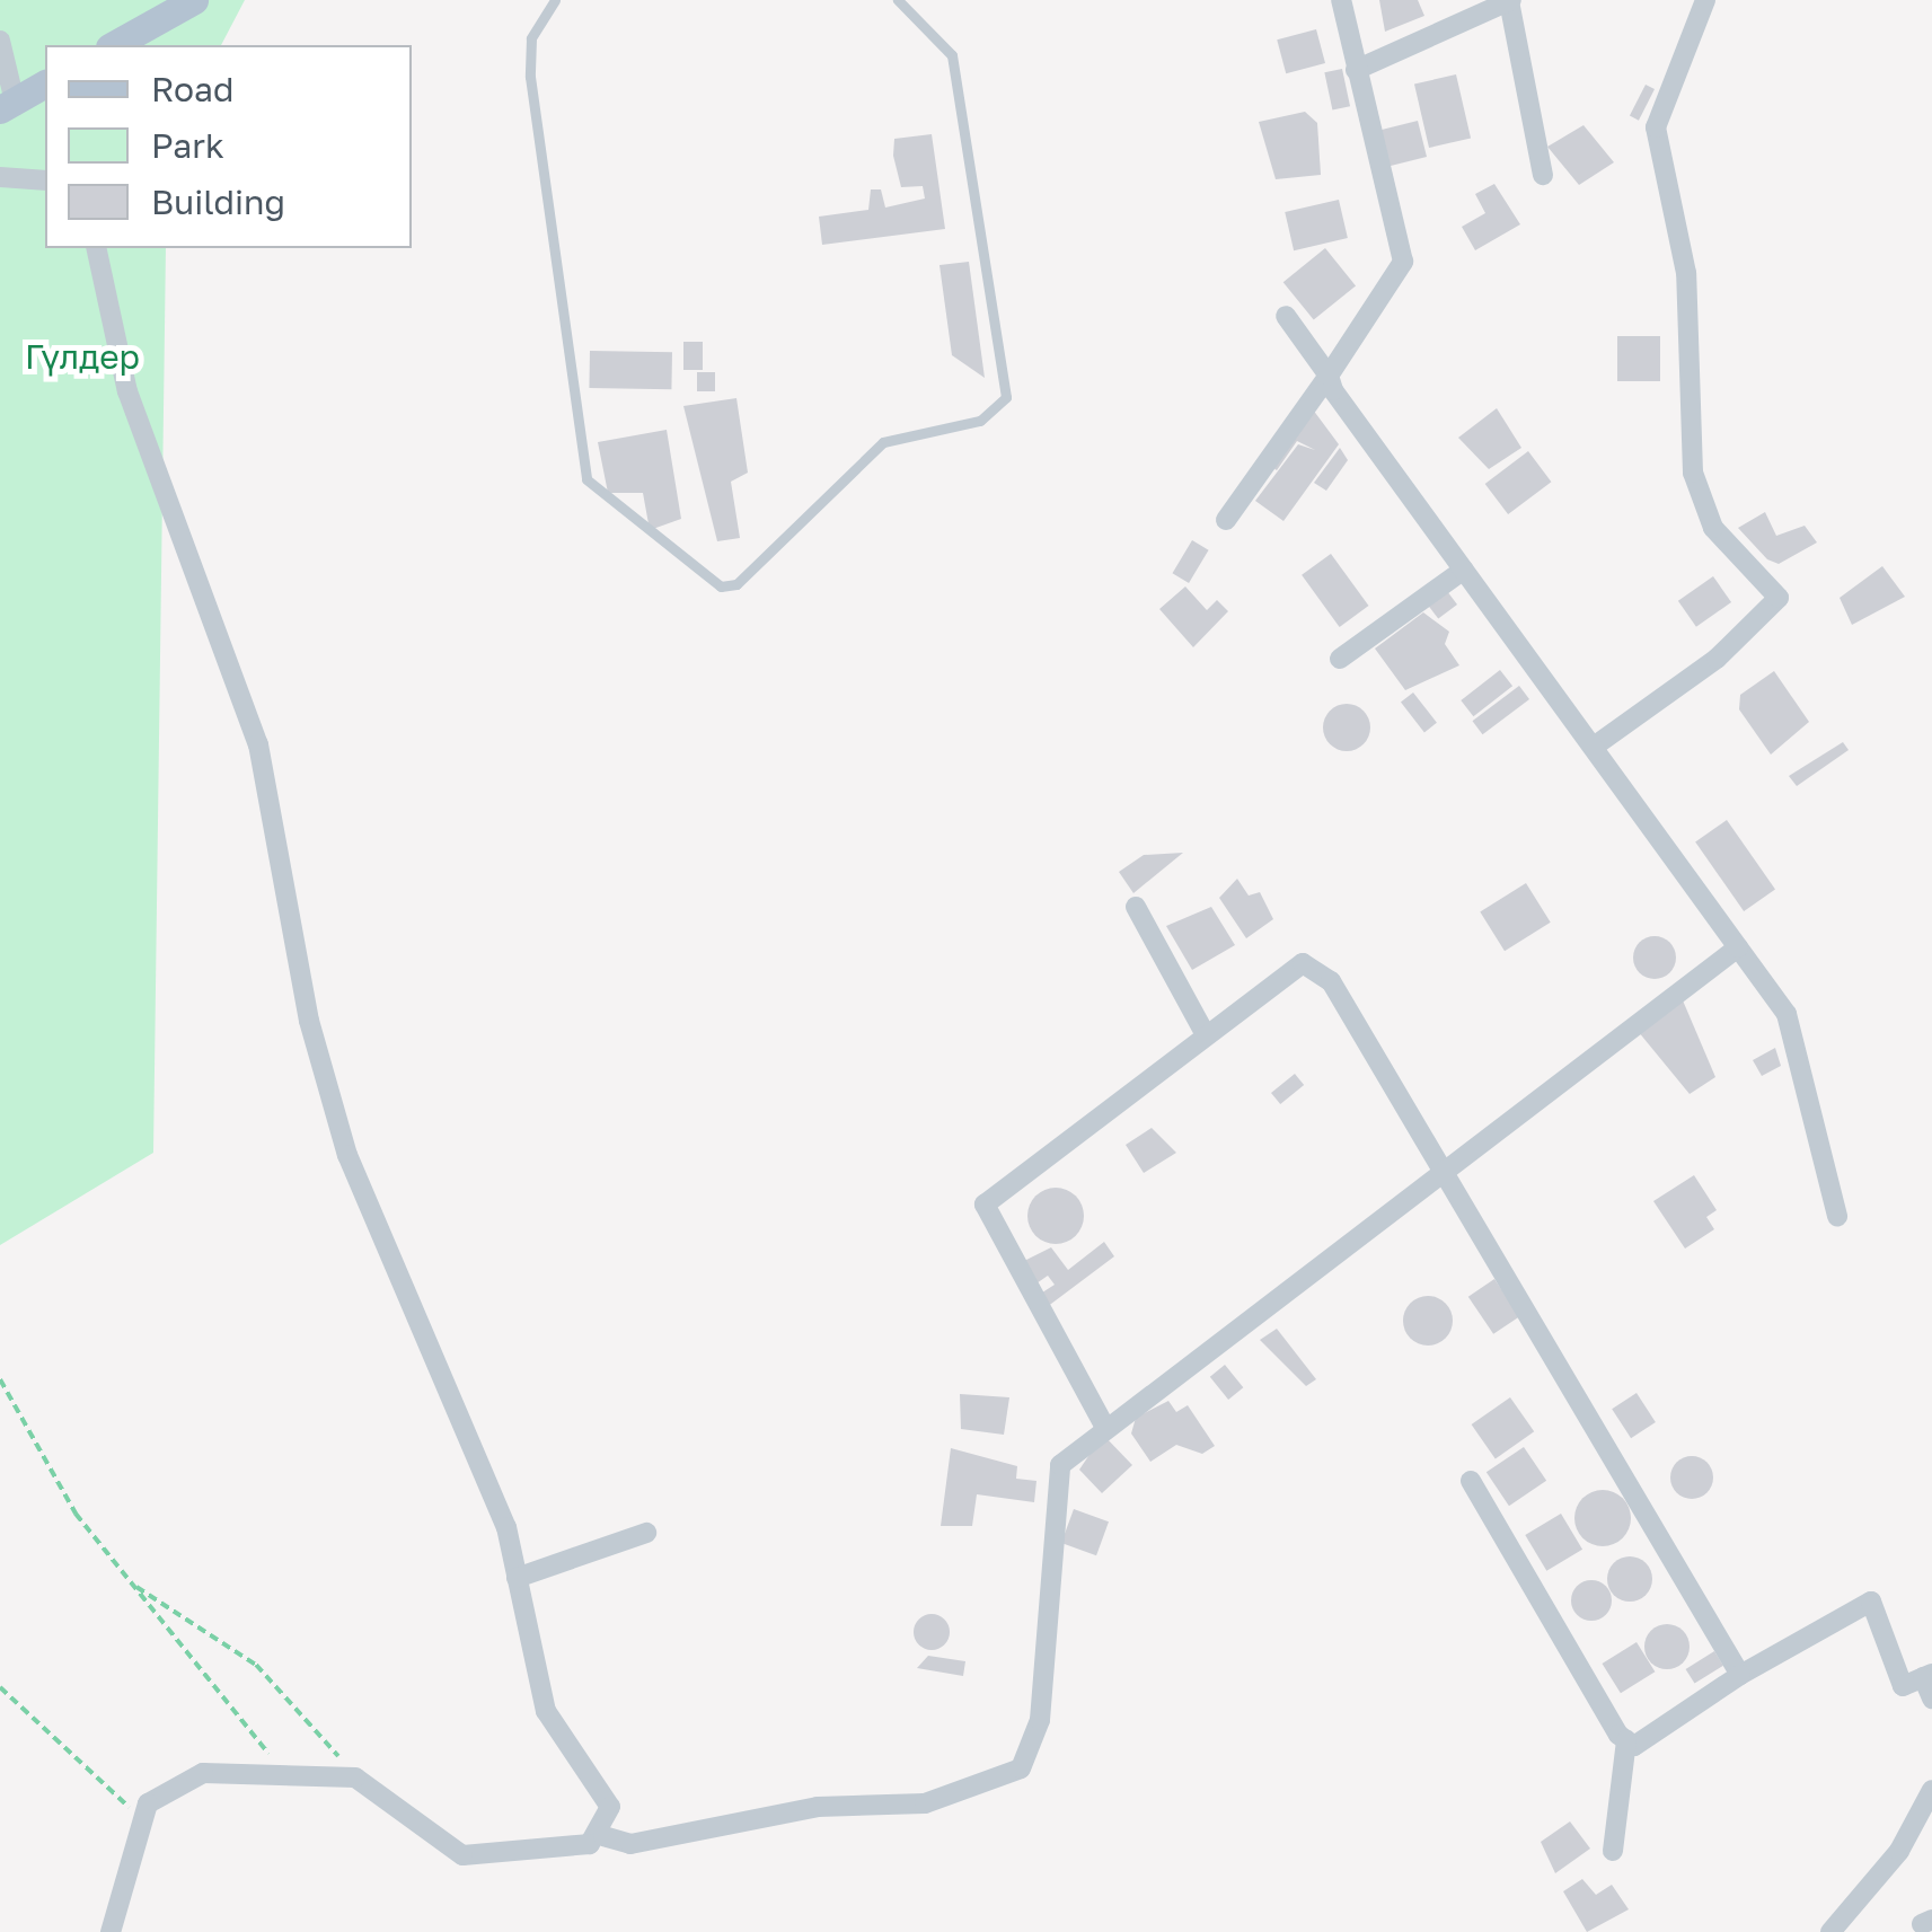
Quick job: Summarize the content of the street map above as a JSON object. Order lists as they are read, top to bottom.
{
  "parks": ["Гүлдер"],
  "legend": ["Road", "Park", "Building"]
}
